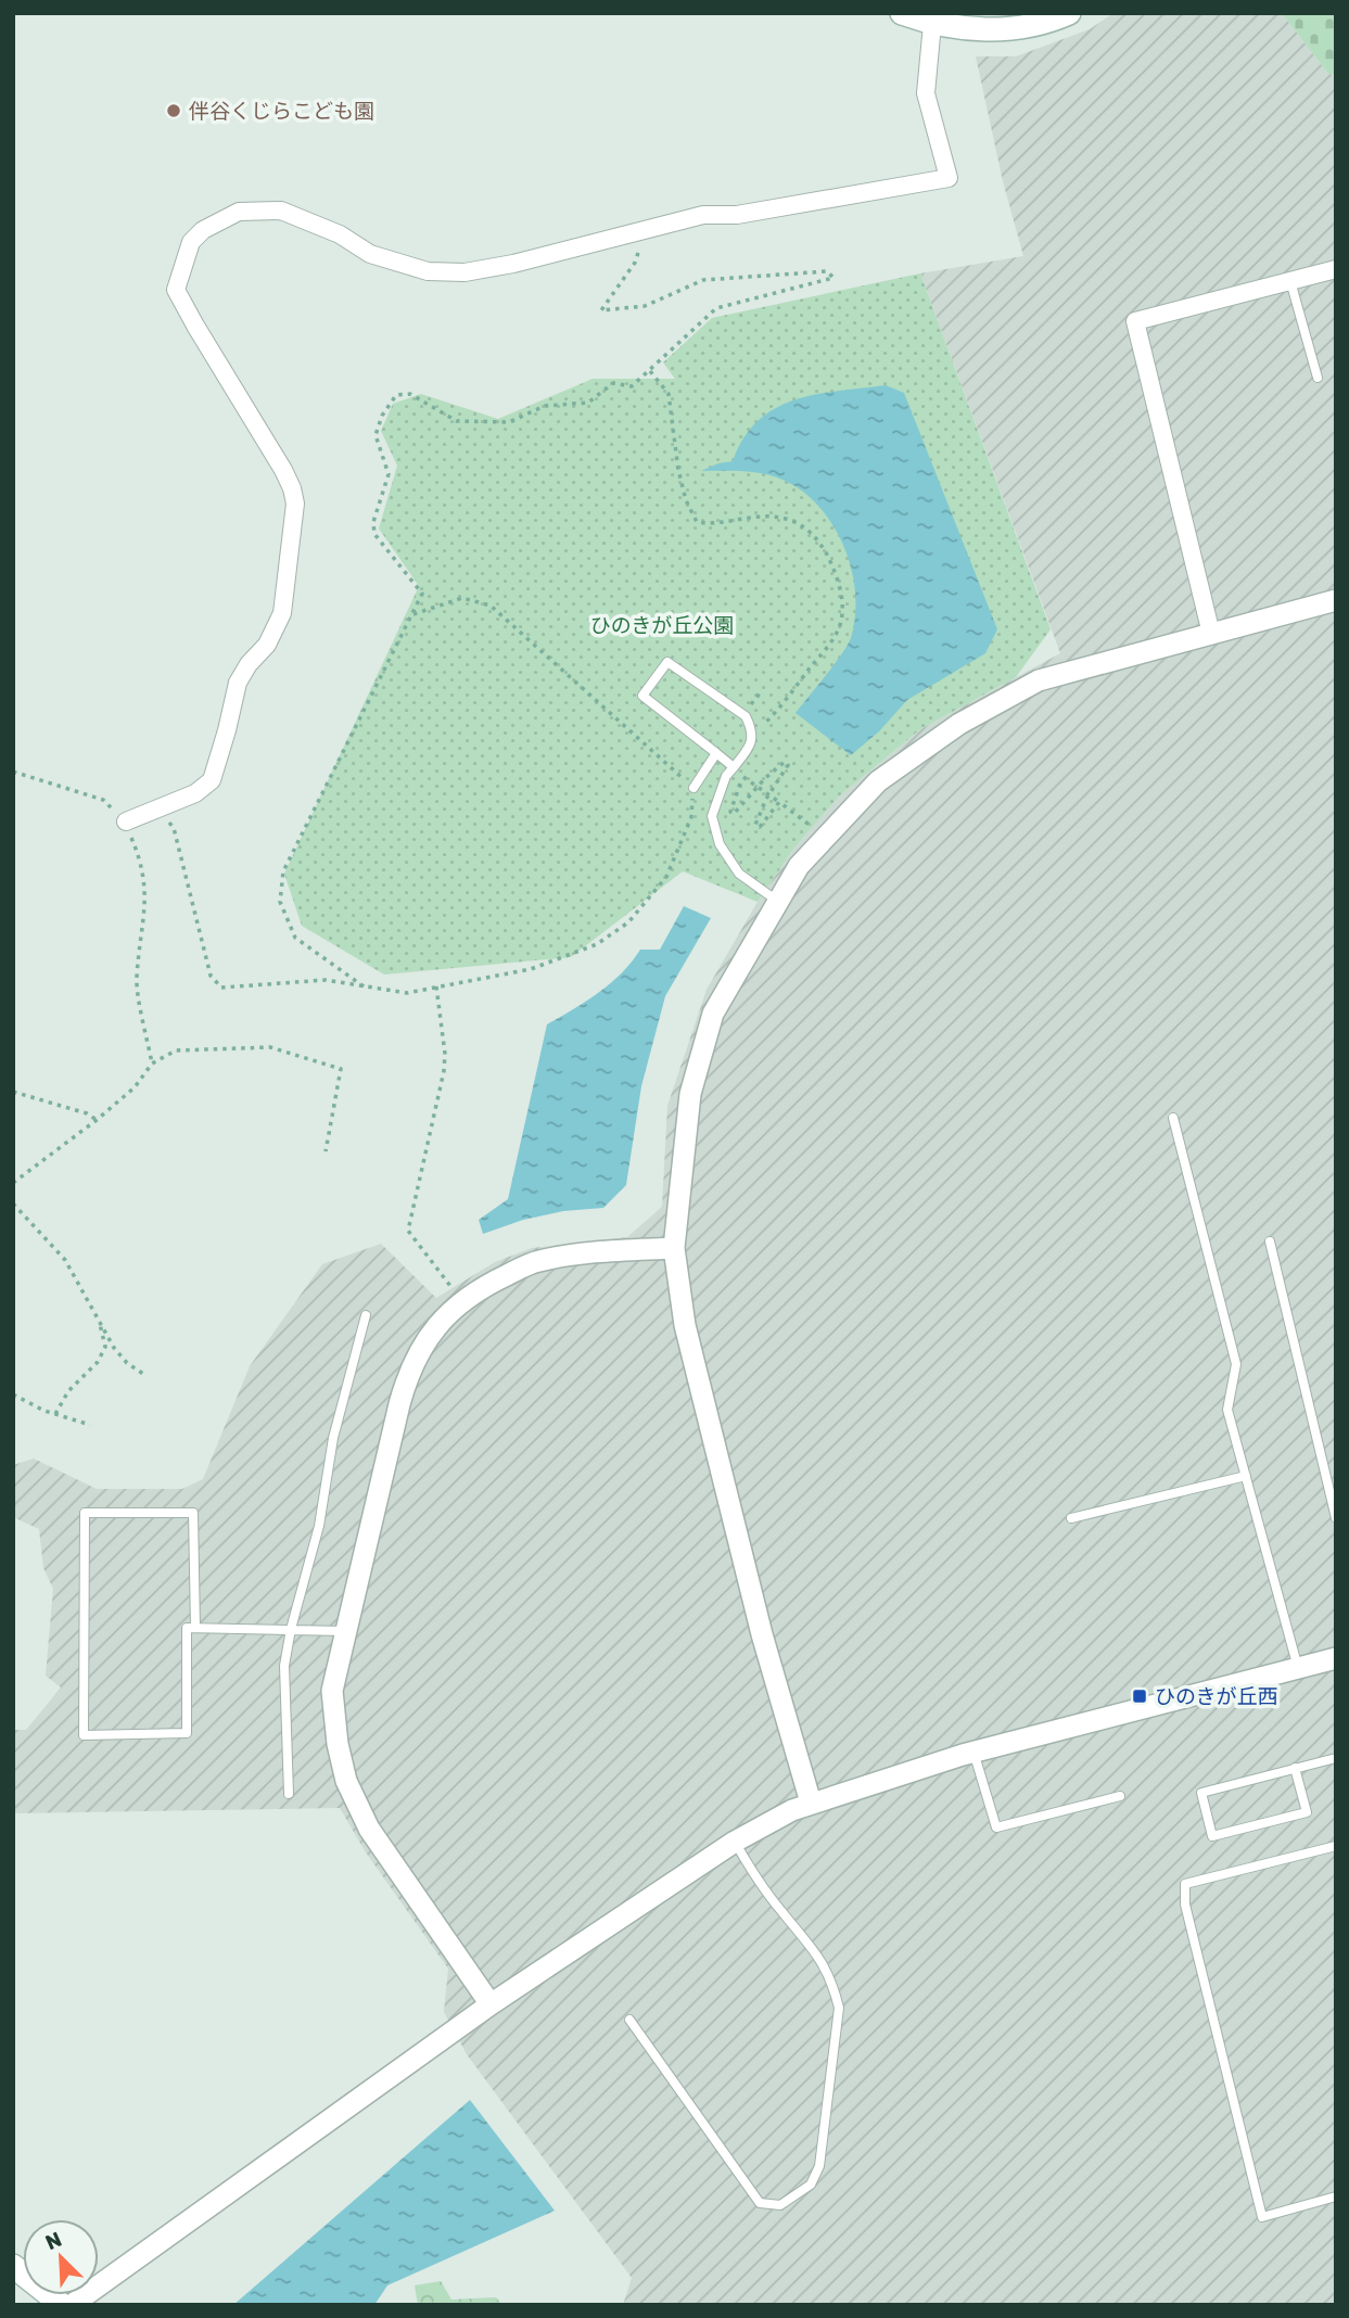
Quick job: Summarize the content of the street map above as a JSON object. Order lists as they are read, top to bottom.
{
  "parks": ["ひのきが丘公園"],
  "places": {
    "other": ["伴谷くじらこども園"],
    "transit": ["ひのきが丘西"]
  },
  "north": "top left"
}
